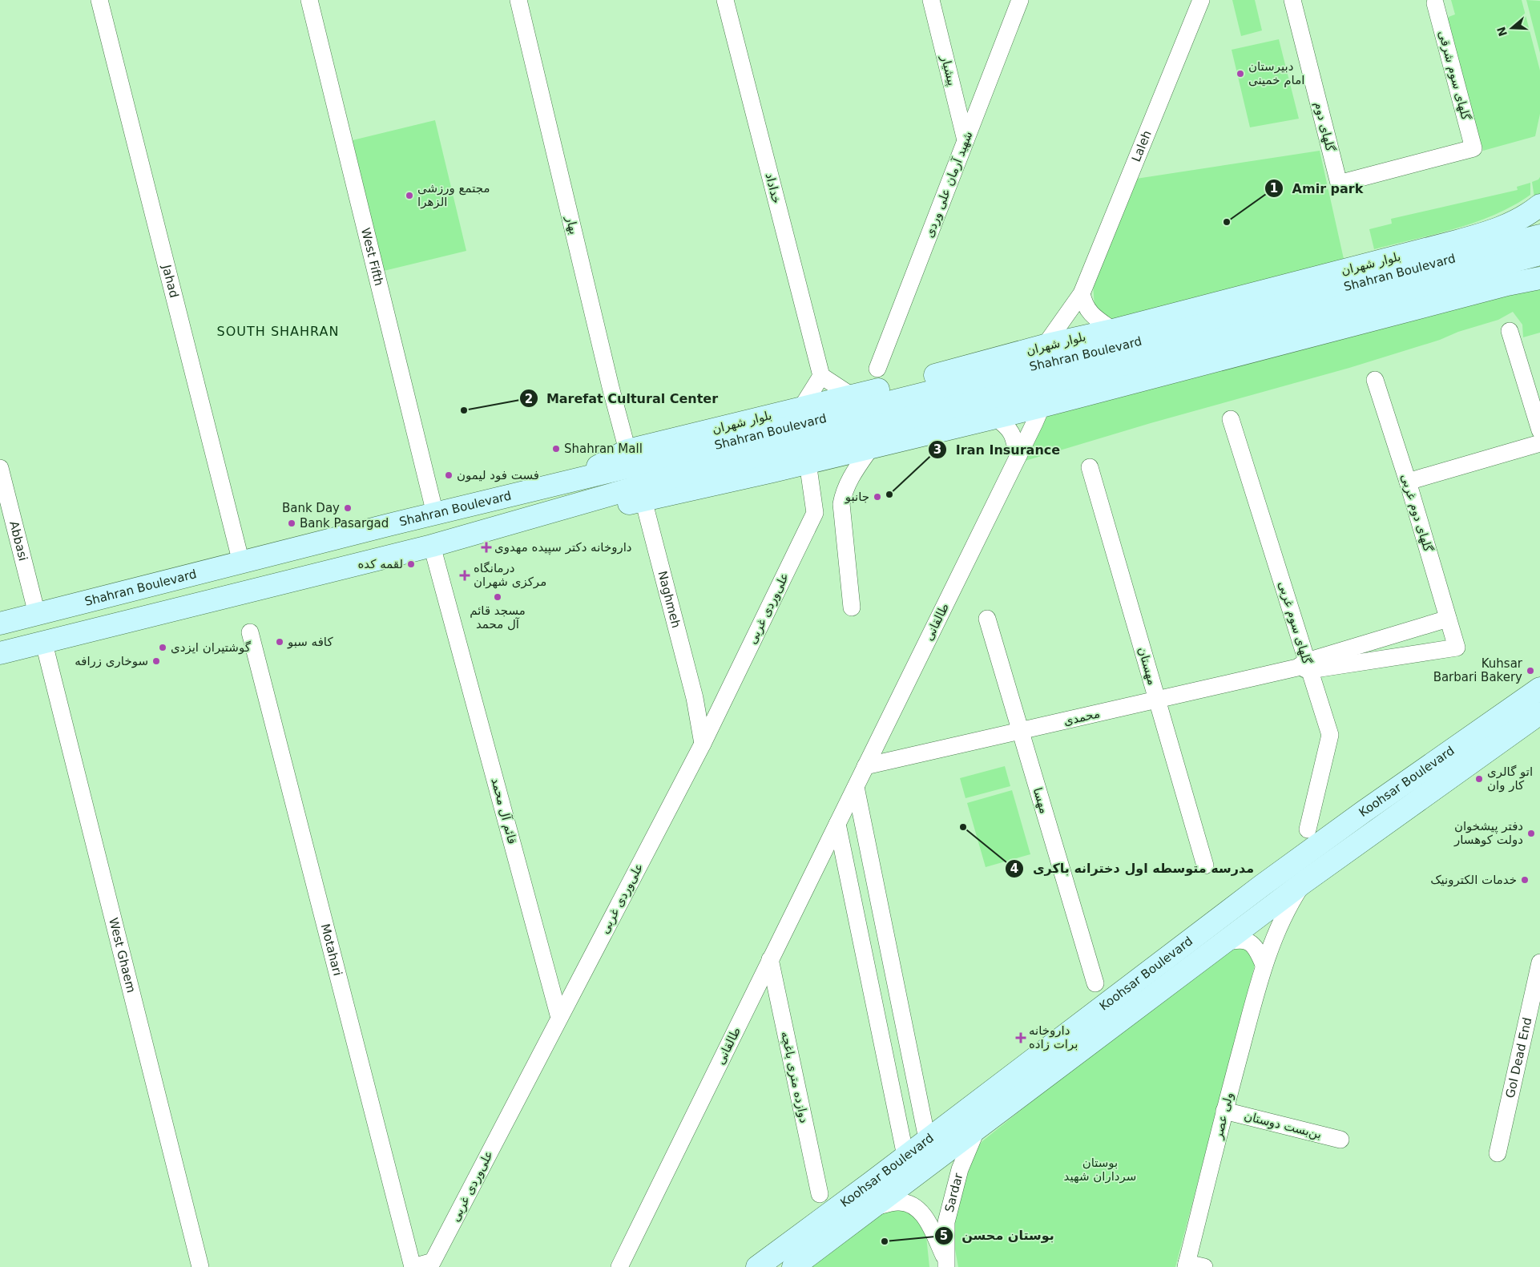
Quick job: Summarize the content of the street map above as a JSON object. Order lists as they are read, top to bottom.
{
  "streets": {
    "main road": ["بلوار شهران", "Shahran Boulevard", "Koohsar Boulevard"],
    "street": [
      "پیشیار",
      "گلهای سوم شرقی",
      "گلهای دوم",
      "Laleh",
      "شهید آرمان علی وردی",
      "خداداد",
      "بهار",
      "West Fifth",
      "Jahad",
      "گلهای دوم غربی",
      "Abbasi",
      "Naghmeh",
      "علی‌وردی غربی",
      "طالقانی",
      "گلهای سوم غربی",
      "مهستان",
      "محمدی",
      "مهسا",
      "قائم آل محمد",
      "Motahari",
      "West Ghaem",
      "Gol Dead End",
      "دوازده متری باغچه",
      "ولی عصر",
      "بن‌بست دوستان",
      "Sardar"
    ]
  },
  "crossings": [
    ["پیشیار", "شهید آرمان علی وردی"],
    ["گلهای سوم شرقی", "گلهای دوم"],
    ["Laleh", "بلوار شهران"],
    ["بهار", "بلوار شهران"],
    ["West Fifth", "Shahran Boulevard"],
    ["بلوار شهران", "Shahran Boulevard"],
    ["Shahran Boulevard", "Jahad"],
    ["Shahran Boulevard", "Abbasi"],
    ["Shahran Boulevard", "Naghmeh"],
    ["Shahran Boulevard", "طالقانی"],
    ["Shahran Boulevard", "قائم آل محمد"],
    ["Shahran Boulevard", "West Ghaem"],
    ["گلهای دوم غربی", "گلهای سوم غربی"],
    ["گلهای دوم غربی", "محمدی"],
    ["Naghmeh", "علی‌وردی غربی"],
    ["علی‌وردی غربی", "قائم آل محمد"],
    ["علی‌وردی غربی", "Motahari"],
    ["طالقانی", "محمدی"],
    ["طالقانی", "دوازده متری باغچه"],
    ["گلهای سوم غربی", "محمدی"],
    ["مهستان", "محمدی"],
    ["محمدی", "مهسا"],
    ["Koohsar Boulevard", "ولی عصر"],
    ["Koohsar Boulevard", "Sardar"],
    ["ولی عصر", "بن‌بست دوستان"]
  ],
  "districts": ["SOUTH SHAHRAN"],
  "parks": ["بوستان سرداران شهید"],
  "places": {
    "other": [
      "دبیرستان امام خمینی",
      "مجتمع ورزشی الزهرا",
      "Amir park",
      "Marefat Cultural Center",
      "Shahran Mall",
      "فست فود لیمون",
      "Iran Insurance",
      "جانبو",
      "Bank Day",
      "Bank Pasargad",
      "لقمه کده",
      "مسجد قائم آل محمد",
      "کافه سبو",
      "گوشتیران ایزدی",
      "سوخاری زرافه",
      "Kuhsar Barbari Bakery",
      "اتو گالری کار وان",
      "مدرسه متوسطه اول دخترانه باکری",
      "دفتر پیشخوان دولت کوهسار",
      "خدمات الکترونیک",
      "بوستان محسن"
    ],
    "health": ["داروخانه دکتر سپیده مهدوی", "درمانگاه مرکزی شهران", "داروخانه برات زاده"]
  },
  "north": "left"
}
